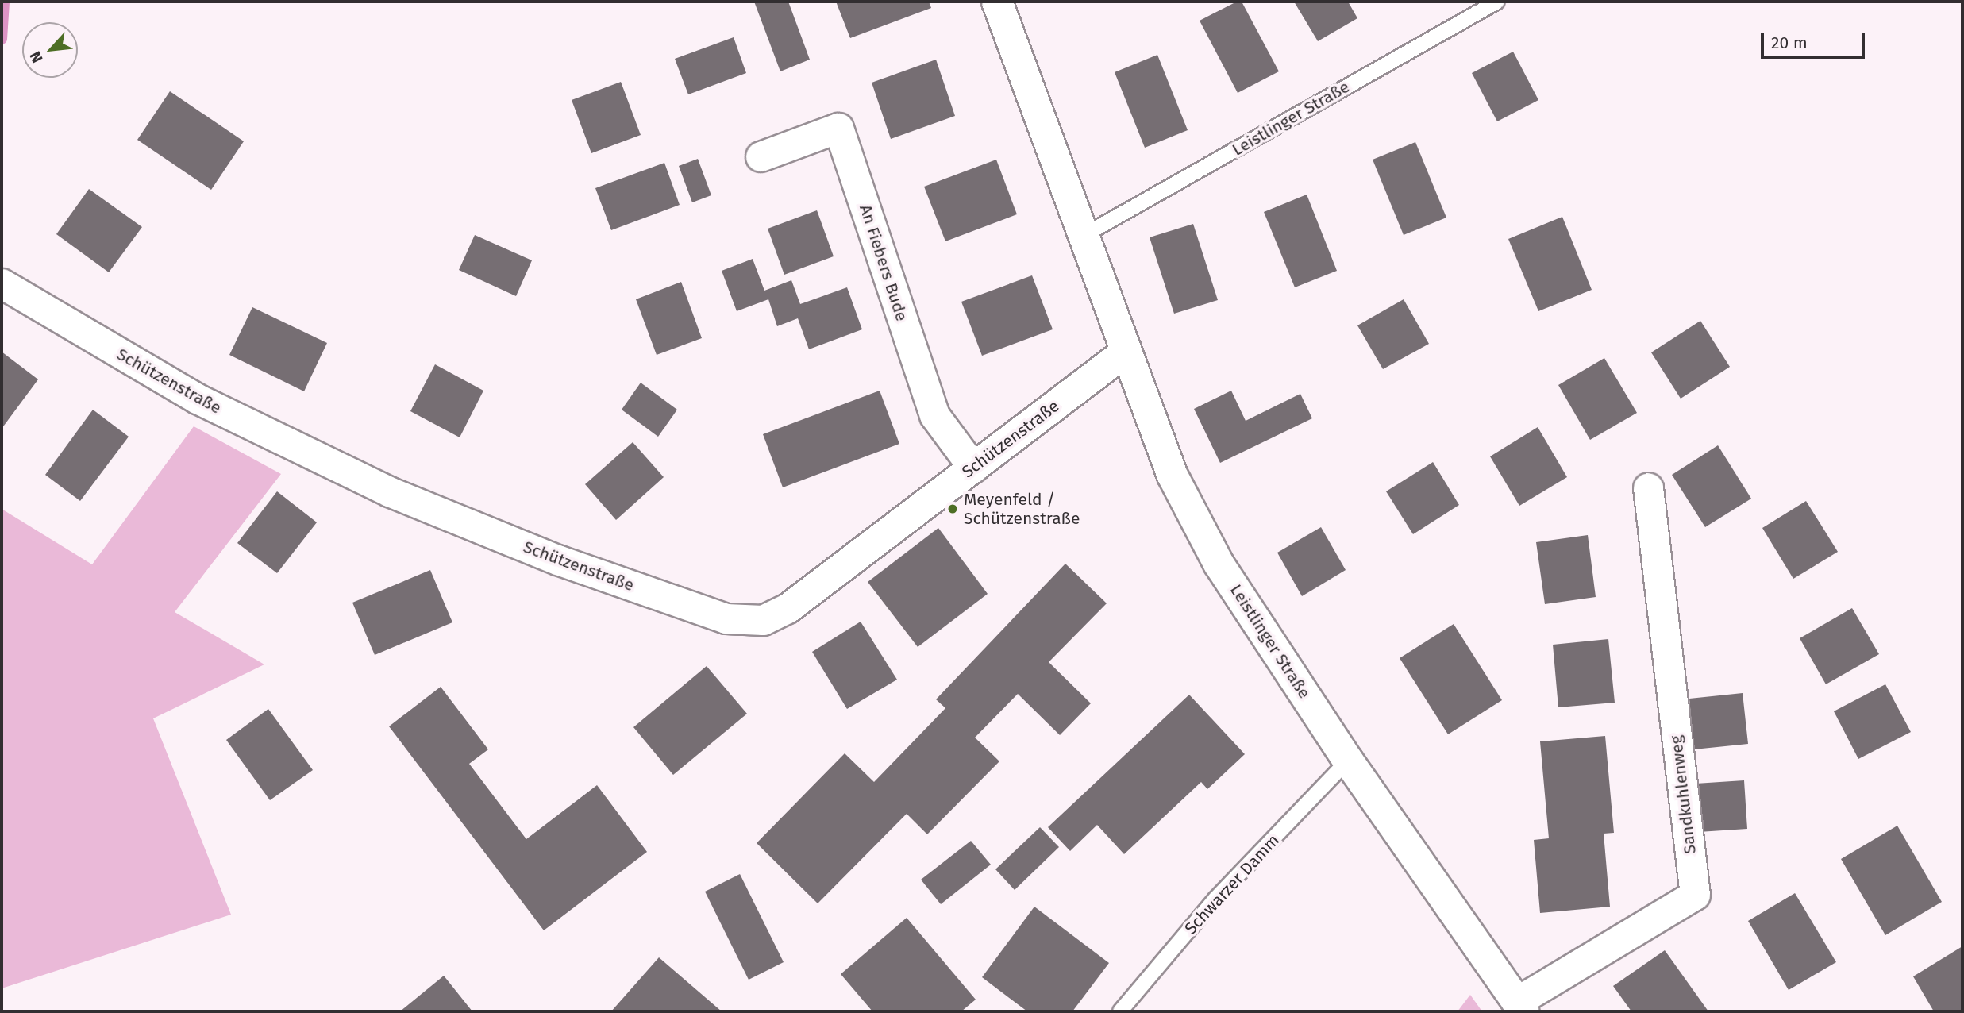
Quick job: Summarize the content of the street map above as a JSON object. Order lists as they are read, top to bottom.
{
  "streets": {
    "street": [
      "Leistlinger Straße",
      "An Fiebers Bude",
      "Schützenstraße",
      "Sandkuhlenweg"
    ],
    "lane": ["Schwarzer Damm"]
  },
  "crossings": [
    ["Leistlinger Straße", "Schützenstraße"],
    ["Leistlinger Straße", "Sandkuhlenweg"],
    ["Leistlinger Straße", "Schwarzer Damm"],
    ["An Fiebers Bude", "Schützenstraße"]
  ],
  "places": ["Meyenfeld / Schützenstraße"],
  "scale_bar": "20 m",
  "north": "bottom left"
}
